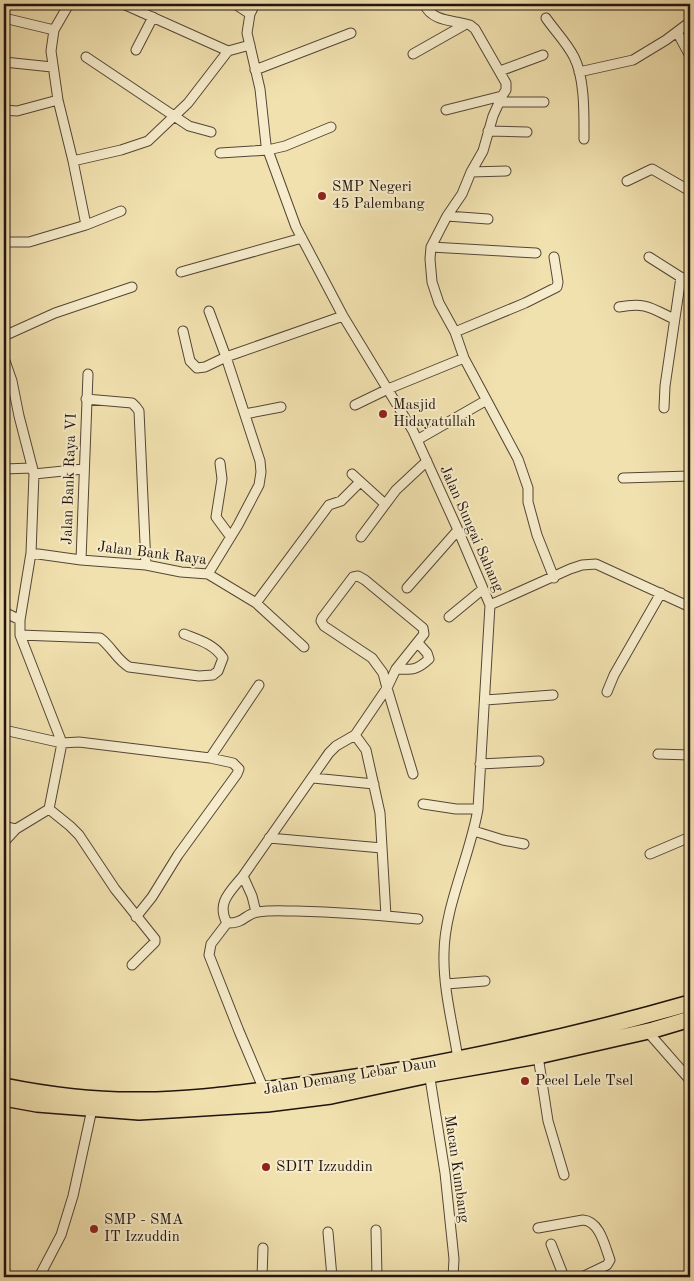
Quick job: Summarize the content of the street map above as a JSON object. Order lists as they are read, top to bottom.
{
  "streets": {
    "highway": ["Jalan Demang Lebar Daun"],
    "street": [
      "Jalan Bank Raya VI",
      "Jalan Sungai Sahang",
      "Jalan Bank Raya",
      "Macan Kumbang"
    ]
  },
  "crossings": [
    ["Jalan Bank Raya VI", "Jalan Bank Raya"],
    ["Jalan Sungai Sahang", "Jalan Demang Lebar Daun"],
    ["Jalan Demang Lebar Daun", "Macan Kumbang"]
  ],
  "places": [
    "SMP Negeri 45 Palembang",
    "Masjid Hidayatullah",
    "Pecel Lele Tsel",
    "SDIT Izzuddin",
    "SMP - SMA IT Izzuddin"
  ]
}
